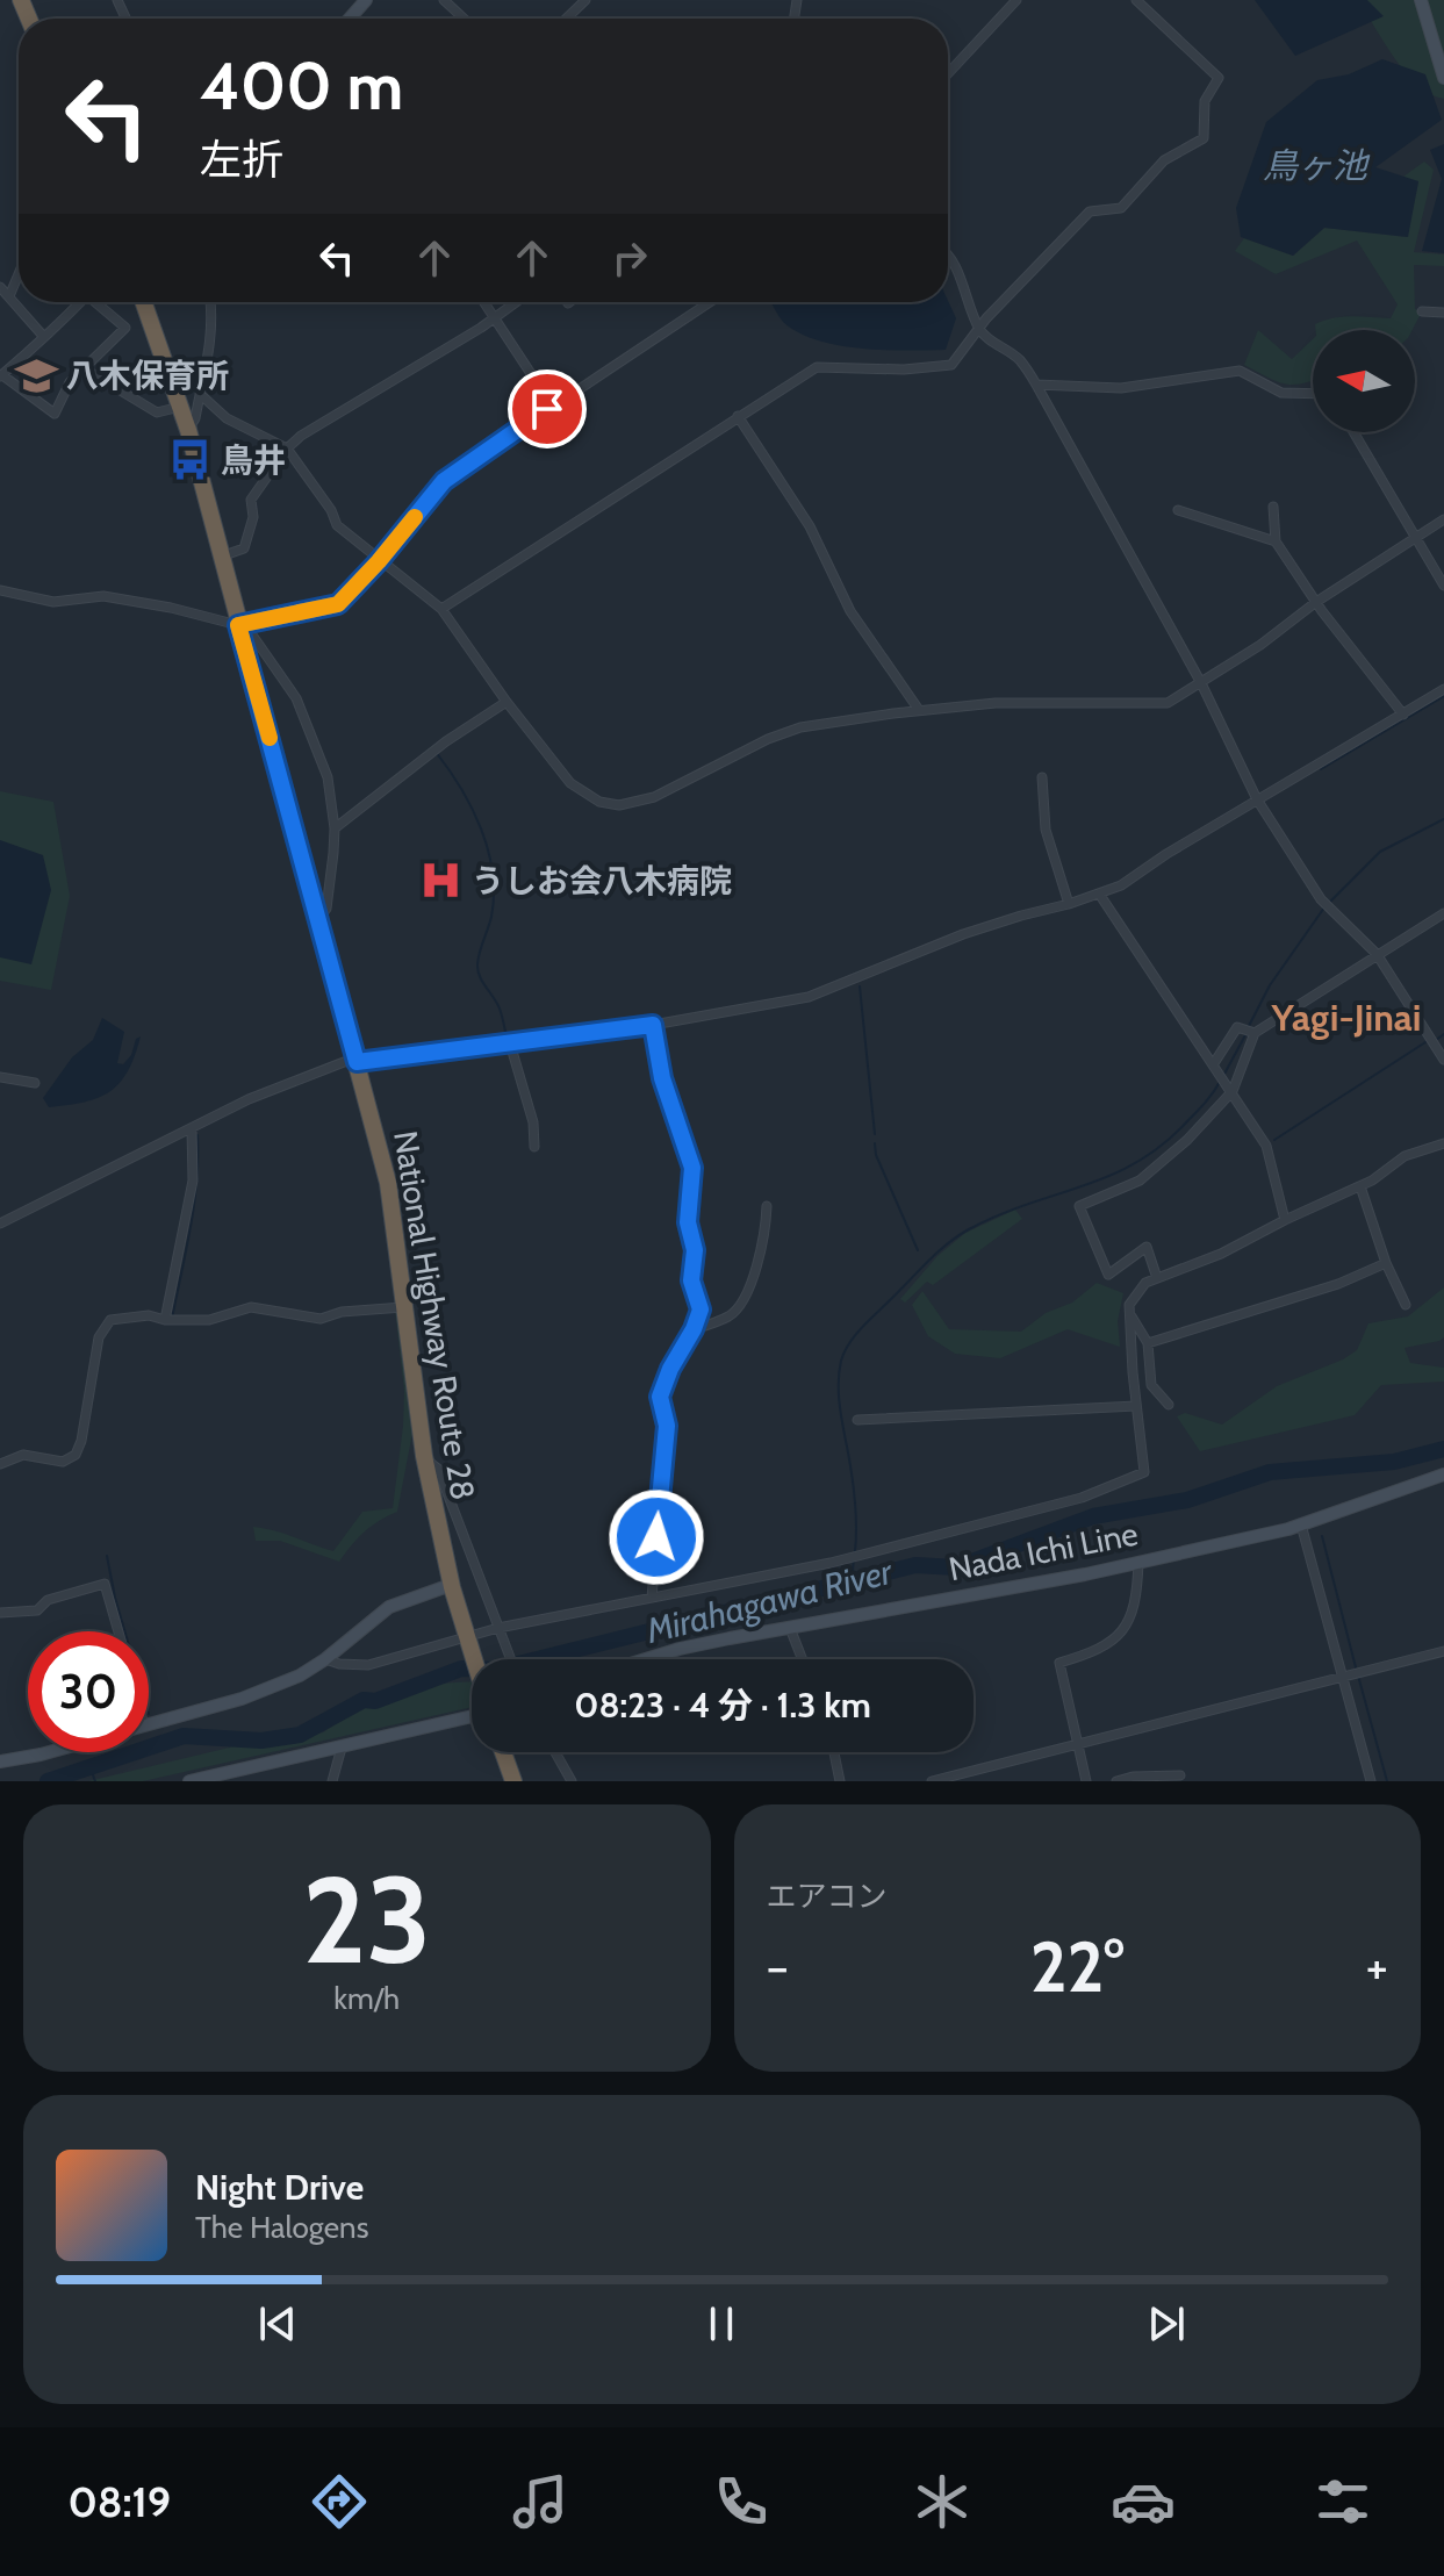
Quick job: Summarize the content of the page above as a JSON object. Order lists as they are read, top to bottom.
{
  "streets": {
    "highway": ["National Highway Route 28"],
    "street": ["Nada Ichi Line"]
  },
  "districts": ["Yagi-Jinai"],
  "water": ["鳥ヶ池", "Mirahagawa River"],
  "places": {
    "school or university": ["八木保育所"],
    "bus stop": ["鳥井"],
    "hospital": ["うしお会八木病院"]
  },
  "north": "left",
  "page": {
    "turn": ["400 m", "左折"],
    "limit": "30",
    "trip": "08:23 · 4 分 · 1.3 km",
    "tile": [
      ["23", "km/h"],
      "エアコン"
    ],
    "heat": ["−", "22°", "+"],
    "song": ["Night Drive", "The Halogens"],
    "tabs": "08:19"
  }
}
